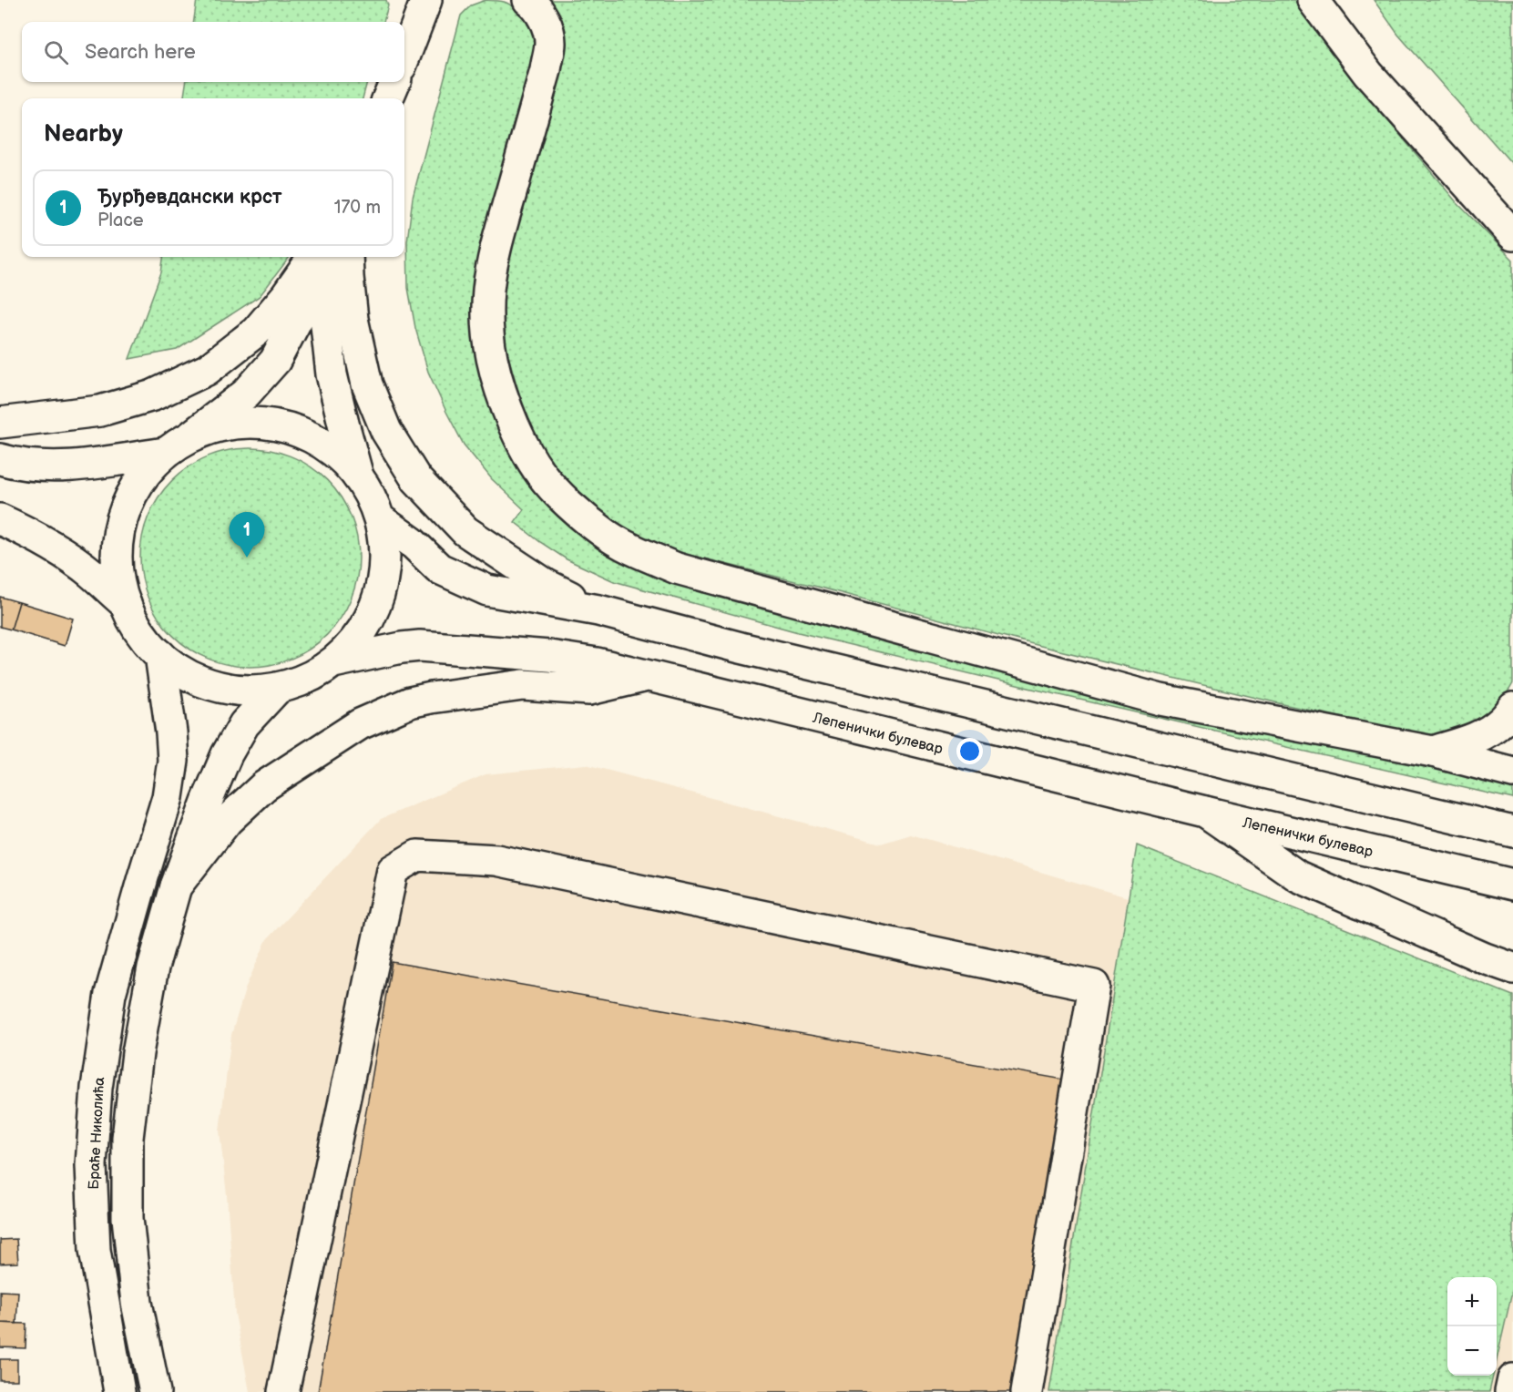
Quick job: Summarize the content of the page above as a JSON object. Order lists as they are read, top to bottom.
{
  "streets": {
    "main road": ["Лепенички булевар", "Браће Николића"]
  },
  "page": {
    "search": "Search here",
    "heading": "Nearby",
    "list": [
      {
        "mark": "1",
        "name": "Ђурђевдански крст",
        "note": "Place",
        "value": "170 m"
      }
    ],
    "pins": "1",
    "map_buttons": ["+", "−"]
  }
}
